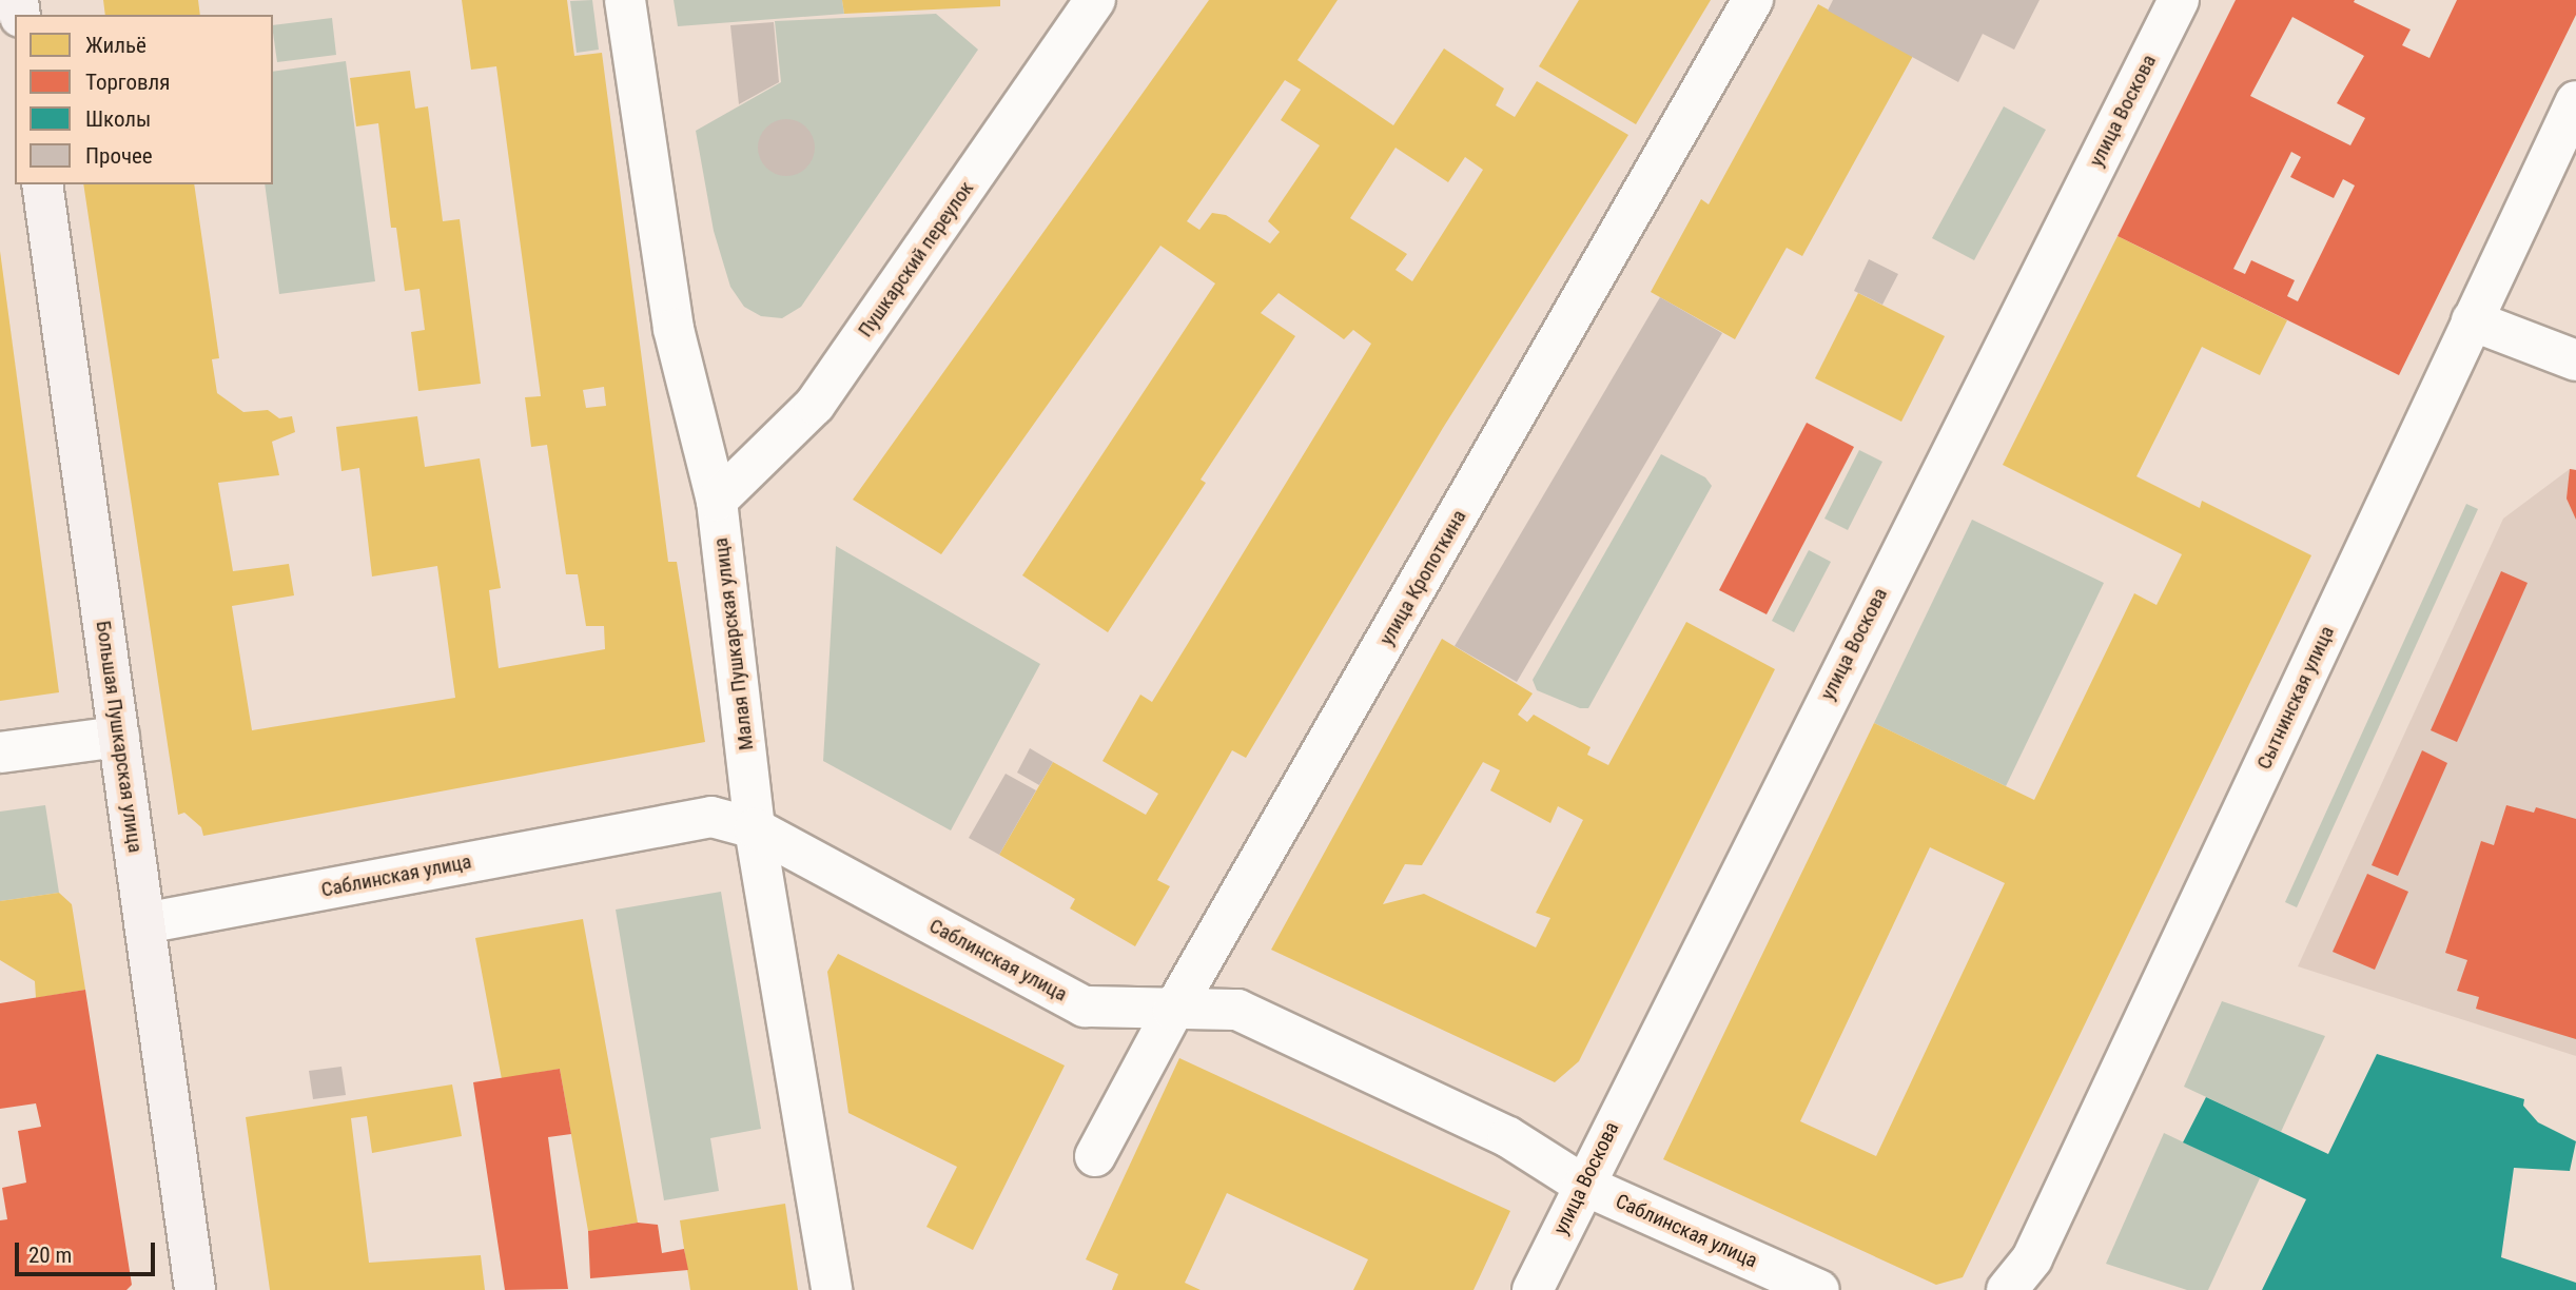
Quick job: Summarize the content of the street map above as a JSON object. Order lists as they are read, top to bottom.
{
  "streets": {
    "main road": ["Большая Пушкарская улица"],
    "street": [
      "улица Воскова",
      "Пушкарский переулок",
      "улица Кропоткина",
      "Малая Пушкарская улица",
      "Сытнинская улица",
      "Саблинская улица"
    ]
  },
  "crossings": [
    ["улица Воскова", "Саблинская улица"],
    ["Пушкарский переулок", "Малая Пушкарская улица"],
    ["улица Кропоткина", "Саблинская улица"],
    ["Малая Пушкарская улица", "Саблинская улица"],
    ["Большая Пушкарская улица", "Саблинская улица"]
  ],
  "legend": [
    "Жильё",
    "Торговля",
    "Школы",
    "Прочее"
  ],
  "scale_bar": "20 m"
}
